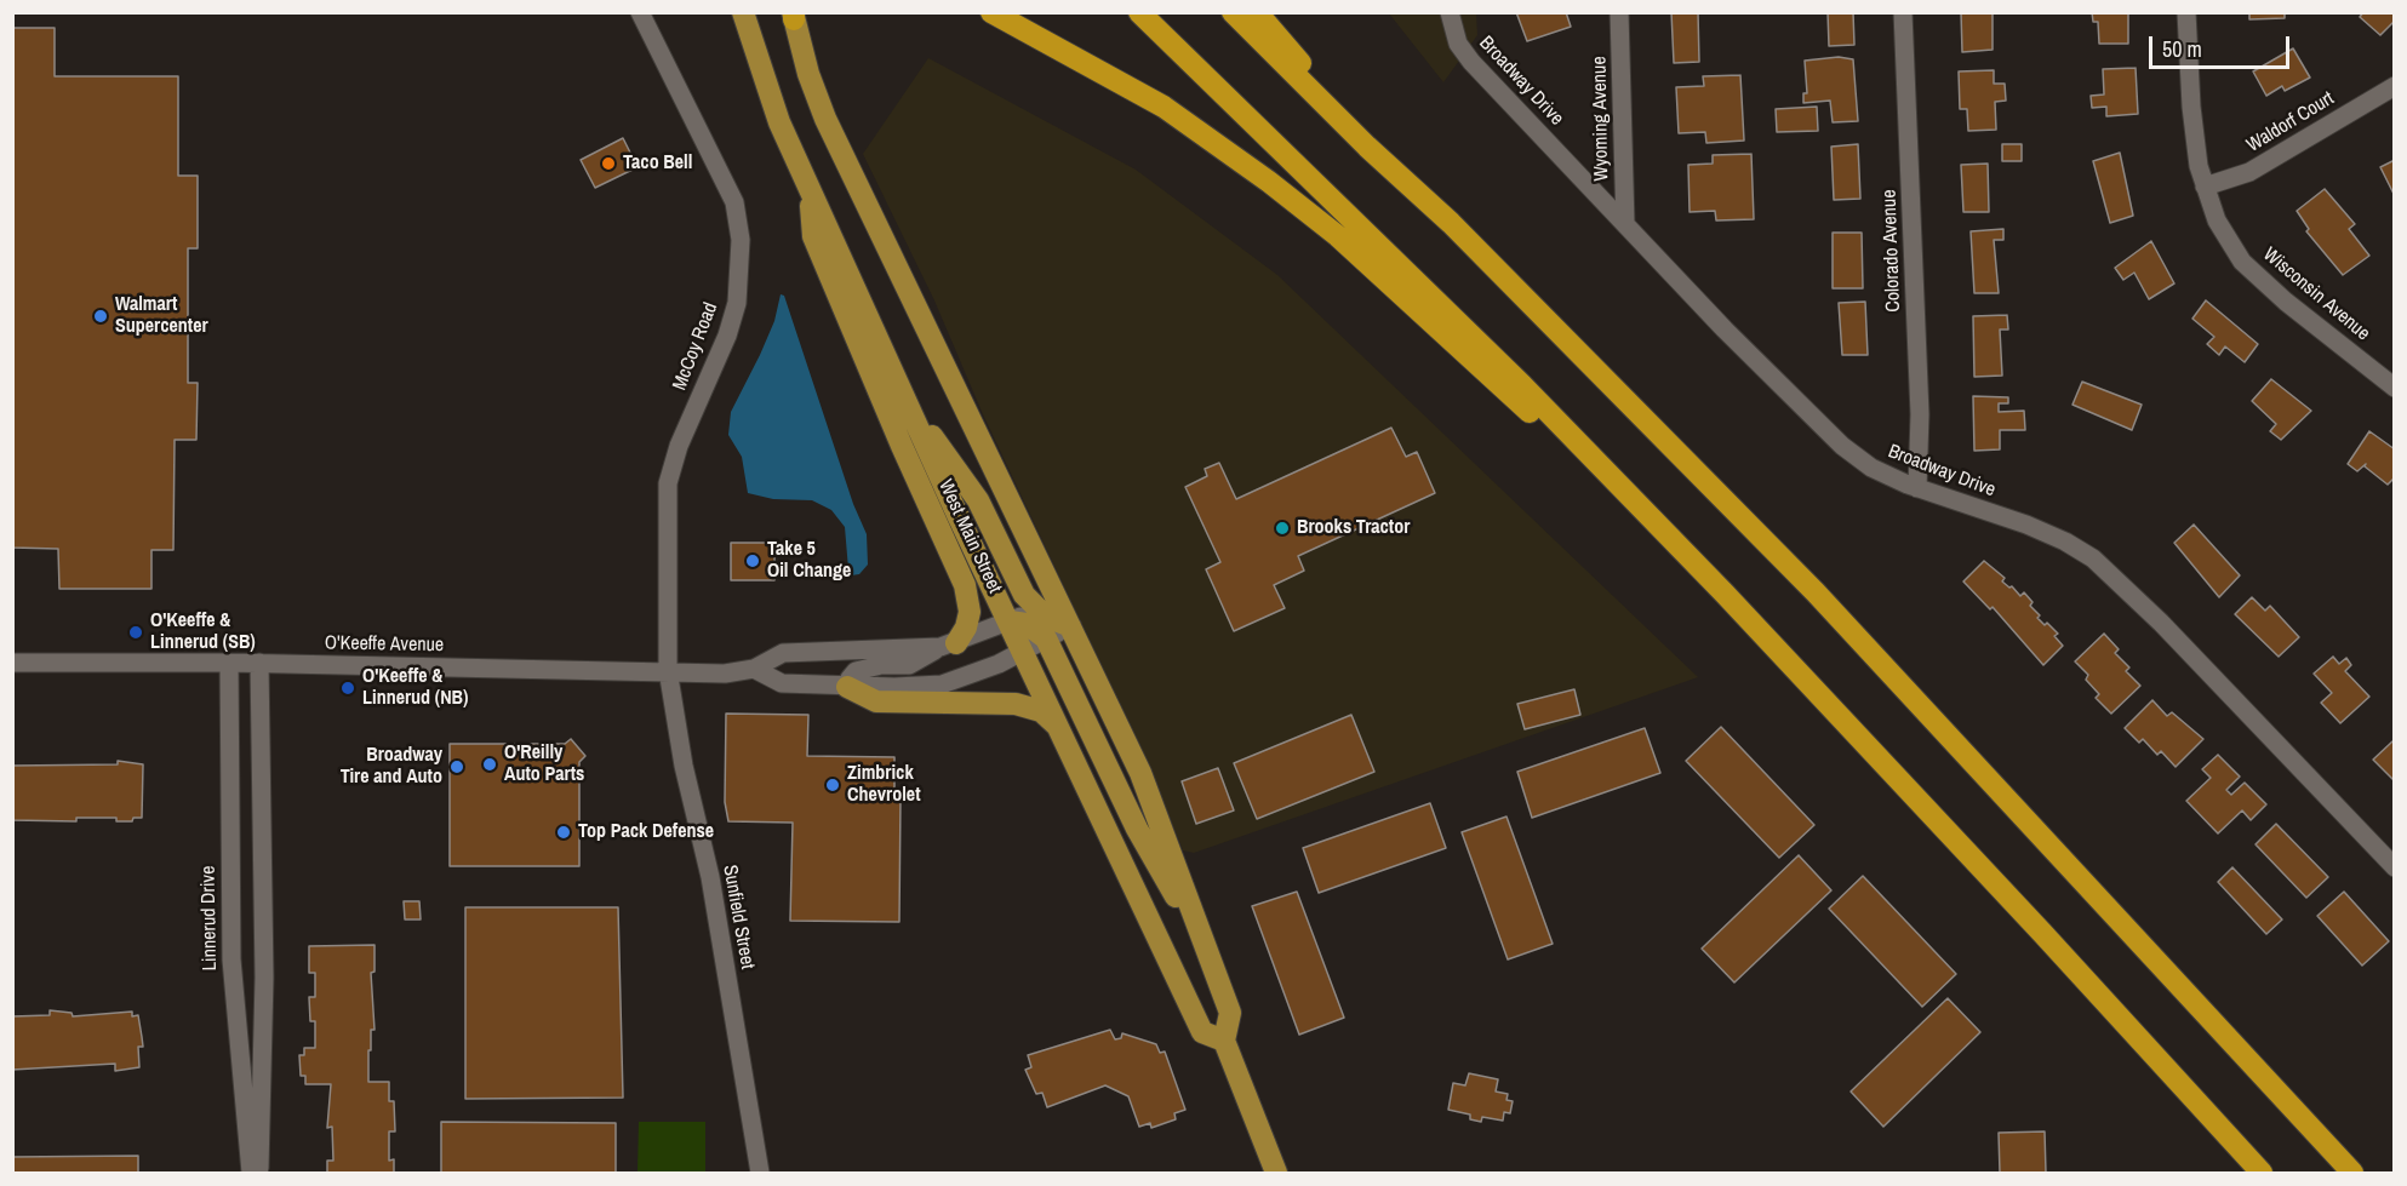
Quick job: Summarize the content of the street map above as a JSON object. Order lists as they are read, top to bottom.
{
  "streets": {
    "main road": ["West Main Street"],
    "street": [
      "Broadway Drive",
      "Wyoming Avenue",
      "Waldorf Court",
      "Colorado Avenue",
      "Wisconsin Avenue",
      "McCoy Road",
      "O'Keeffe Avenue",
      "Sunfield Street",
      "Linnerud Drive"
    ]
  },
  "crossings": [
    ["Broadway Drive", "Wyoming Avenue"],
    ["Broadway Drive", "Colorado Avenue"],
    ["Waldorf Court", "Wisconsin Avenue"],
    ["McCoy Road", "O'Keeffe Avenue"],
    ["McCoy Road", "Sunfield Street"],
    ["West Main Street", "O'Keeffe Avenue"],
    ["O'Keeffe Avenue", "Sunfield Street"],
    ["O'Keeffe Avenue", "Linnerud Drive"]
  ],
  "places": [
    "Taco Bell",
    "Walmart Supercenter",
    "Brooks Tractor",
    "Take 5 Oil Change",
    "O'Keeffe & Linnerud (SB)",
    "O'Keeffe & Linnerud (NB)",
    "O'Reilly Auto Parts",
    "Broadway Tire and Auto",
    "Zimbrick Chevrolet",
    "Top Pack Defense"
  ],
  "scale_bar": "50 m"
}
